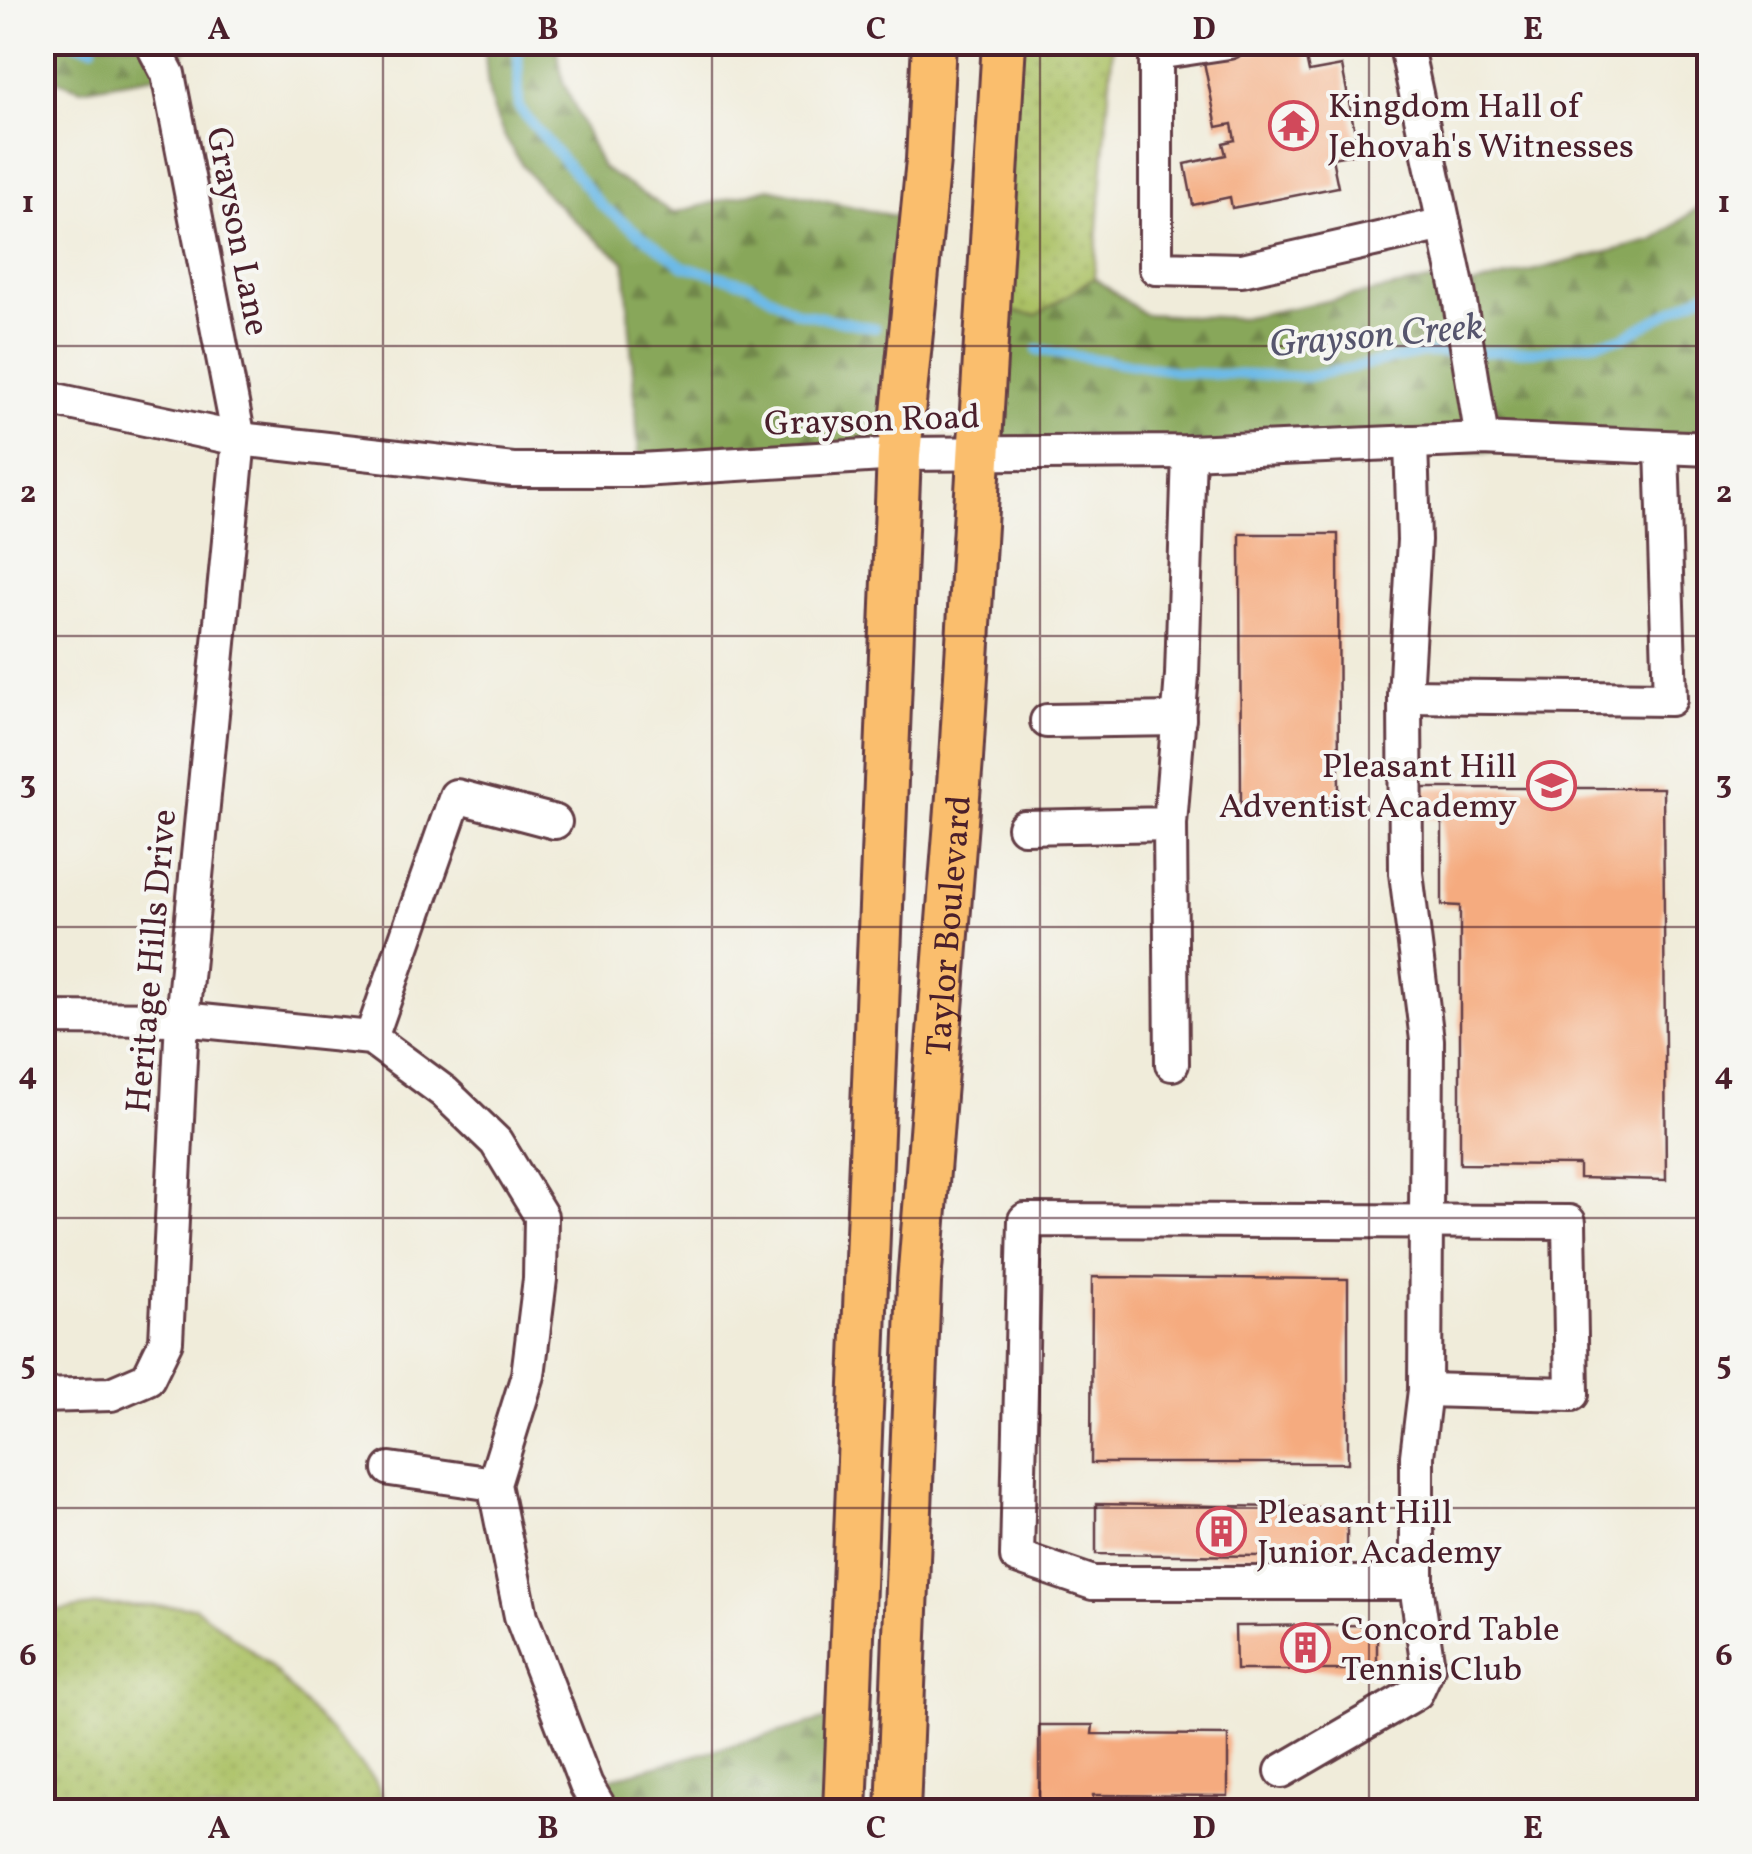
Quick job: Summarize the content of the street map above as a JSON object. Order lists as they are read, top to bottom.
{
  "streets": {
    "main road": ["Taylor Boulevard"],
    "street": ["Grayson Lane", "Grayson Road", "Heritage Hills Drive"]
  },
  "crossings": [
    ["Grayson Lane", "Grayson Road"],
    ["Grayson Lane", "Heritage Hills Drive"],
    ["Grayson Road", "Taylor Boulevard"],
    ["Grayson Road", "Heritage Hills Drive"]
  ],
  "water": ["Grayson Creek"],
  "places": {
    "temple": ["Kingdom Hall of Jehovah's Witnesses"],
    "school or university": ["Pleasant Hill Adventist Academy"],
    "building": ["Pleasant Hill Junior Academy", "Concord Table Tennis Club"]
  },
  "grid": {
    "columns": [
      "A",
      "B",
      "C",
      "D",
      "E"
    ],
    "rows": [
      "1",
      "2",
      "3",
      "4",
      "5",
      "6"
    ]
  }
}
